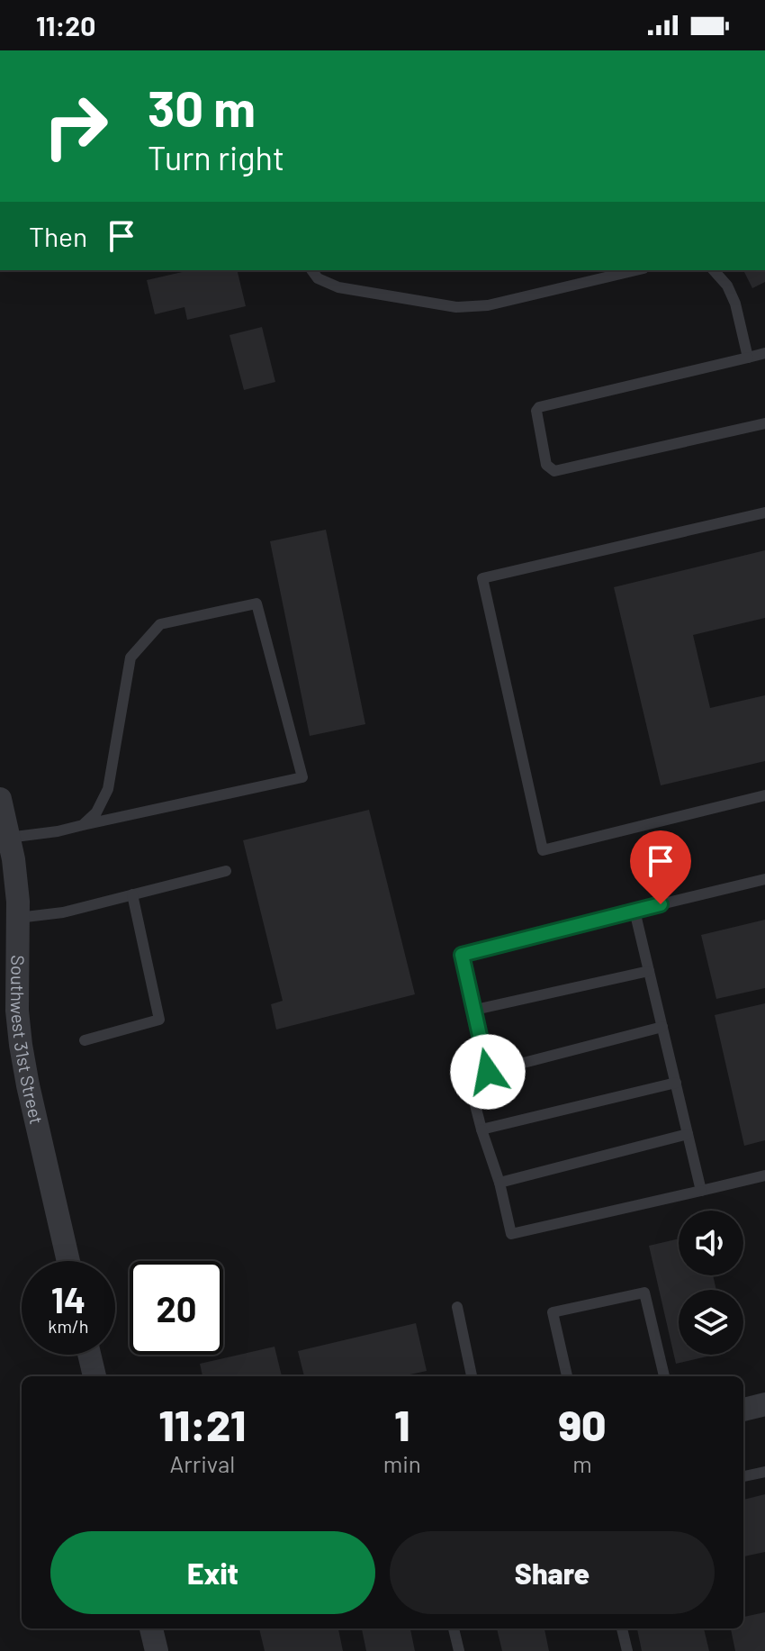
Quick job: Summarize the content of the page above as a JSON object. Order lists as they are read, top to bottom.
{
  "streets": {
    "street": ["Southwest 31st Street"]
  },
  "page": {
    "status": "11:20",
    "turn": ["30 m", "Turn right"],
    "then": "Then",
    "speed": "14 km/h",
    "limit": "20",
    "eta": [
      "11:21",
      "Arrival",
      "1",
      "min",
      "90",
      "m"
    ],
    "buttons": ["Exit", "Share"]
  }
}
